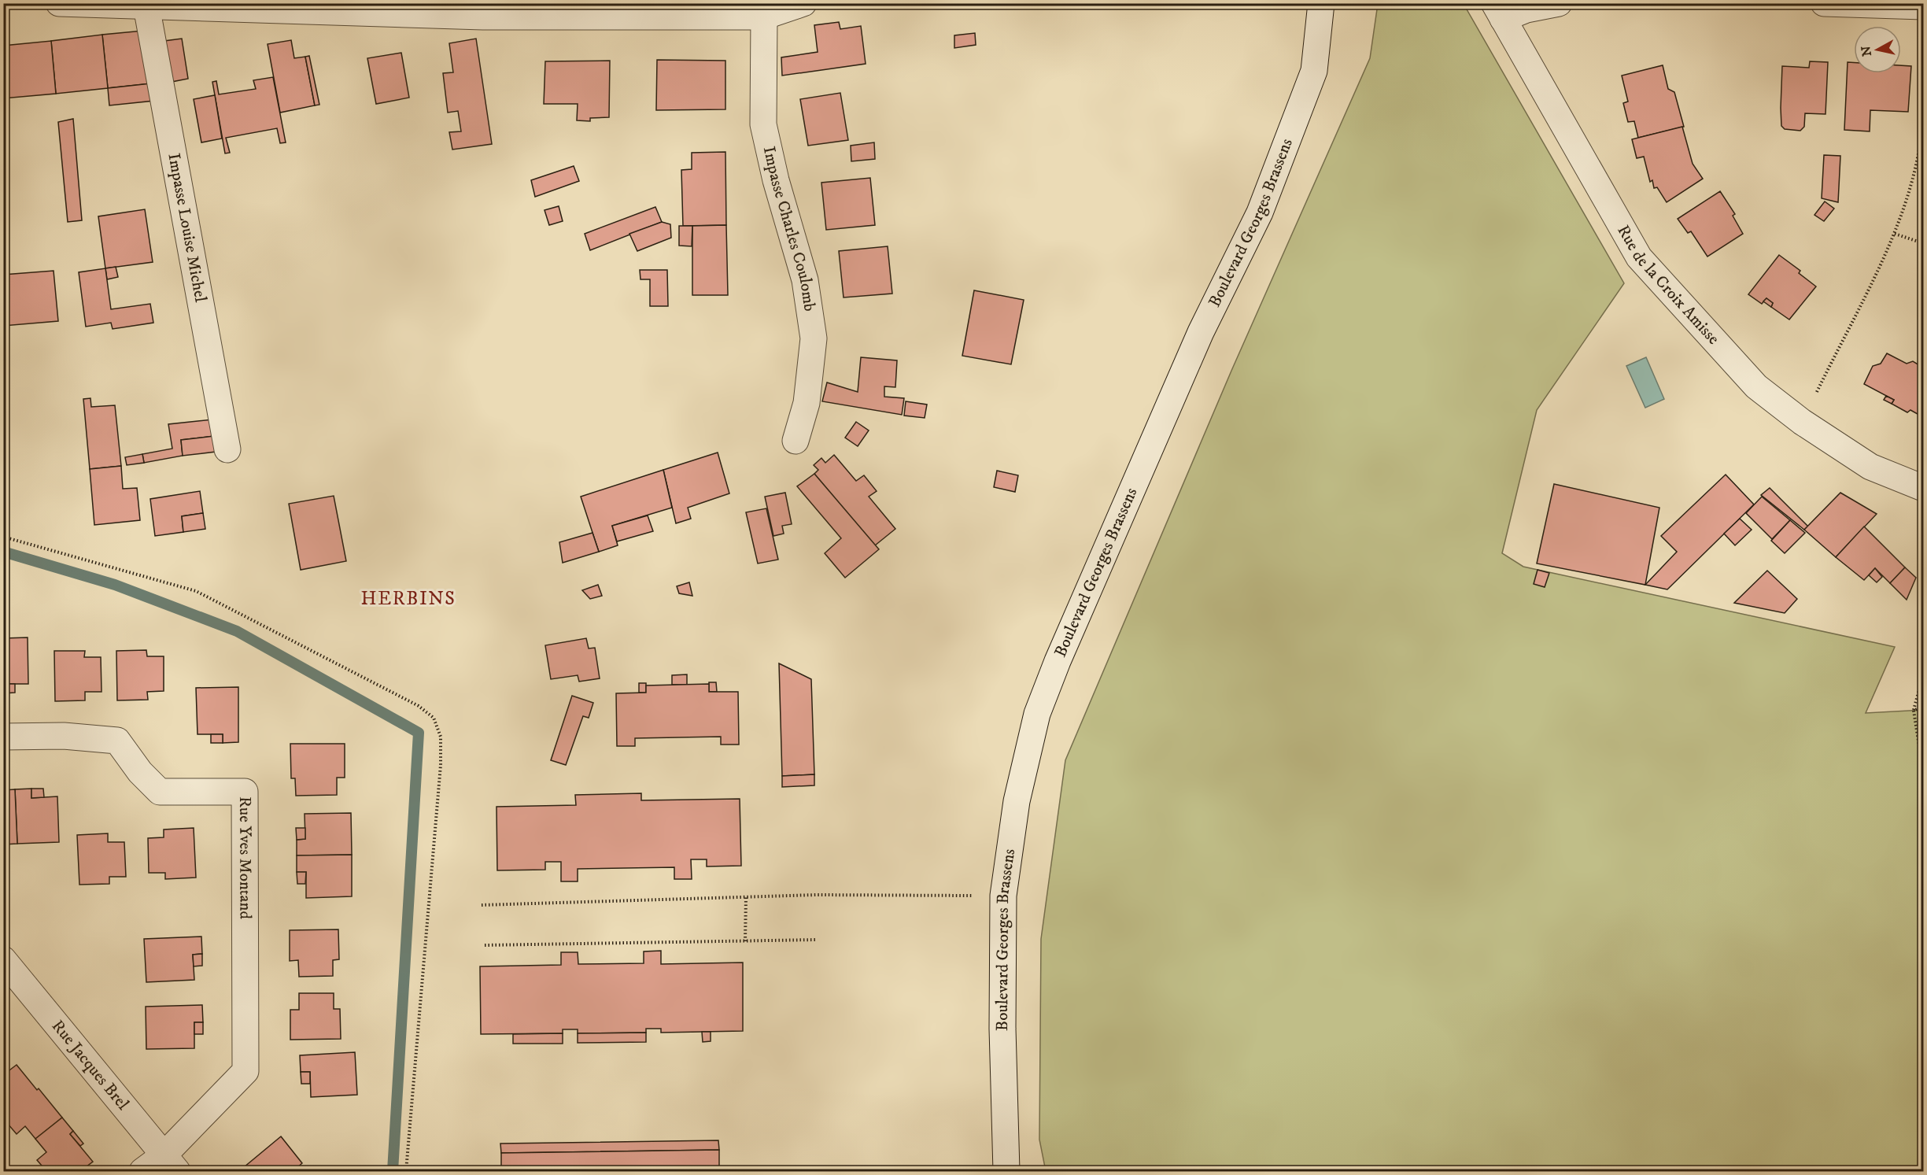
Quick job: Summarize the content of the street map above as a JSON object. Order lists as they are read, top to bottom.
{
  "streets": {
    "street": [
      "Boulevard Georges Brassens",
      "Impasse Louise Michel",
      "Impasse Charles Coulomb",
      "Rue de la Croix Amisse",
      "Rue Yves Montand",
      "Rue Jacques Brel"
    ]
  },
  "crossings": [
    ["Rue Yves Montand", "Rue Jacques Brel"]
  ],
  "districts": ["HERBINS"],
  "north": "left"
}
